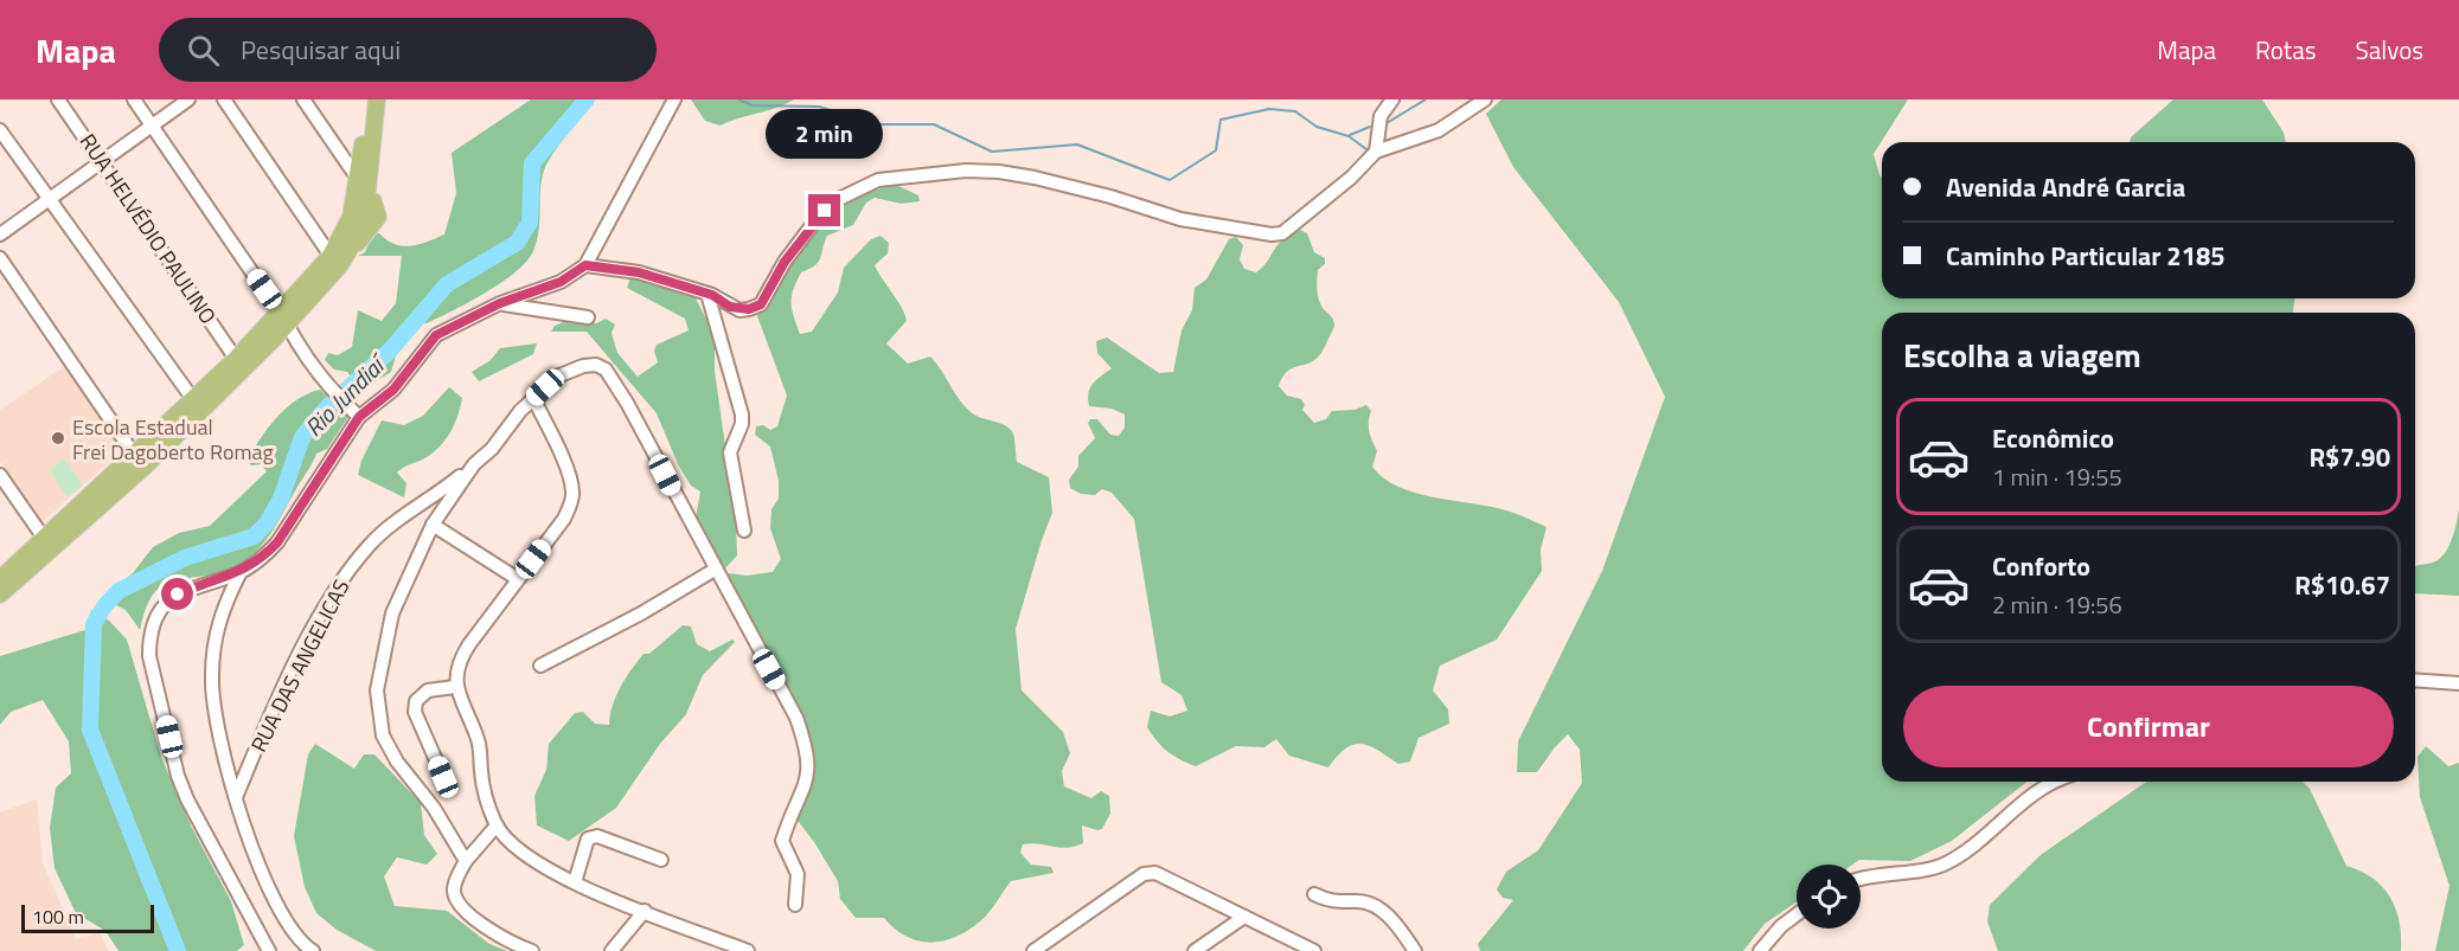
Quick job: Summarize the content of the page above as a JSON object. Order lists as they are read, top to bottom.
{
  "streets": {
    "street": ["RUA HELVÉDIO PAULINO", "RUA DAS ANGELICAS"]
  },
  "water": ["Rio Jundiaí"],
  "places": ["Escola Estadual Frei Dagoberto Romag"],
  "scale_bar": "100 m",
  "page": {
    "header": "Mapa",
    "search": "Pesquisar aqui",
    "nav": ["Mapa", "Rotas", "Salvos"],
    "bubble": "2 min",
    "banner": ["Avenida André Garcia", "Caminho Particular 2185"],
    "heading": "Escolha a viagem",
    "list": [
      {
        "name": "Econômico",
        "note": "1 min · 19:55",
        "value": "R$7.90"
      },
      {
        "name": "Conforto",
        "note": "2 min · 19:56",
        "value": "R$10.67"
      }
    ],
    "buttons": "Confirmar",
    "scale": "100 m"
  }
}
